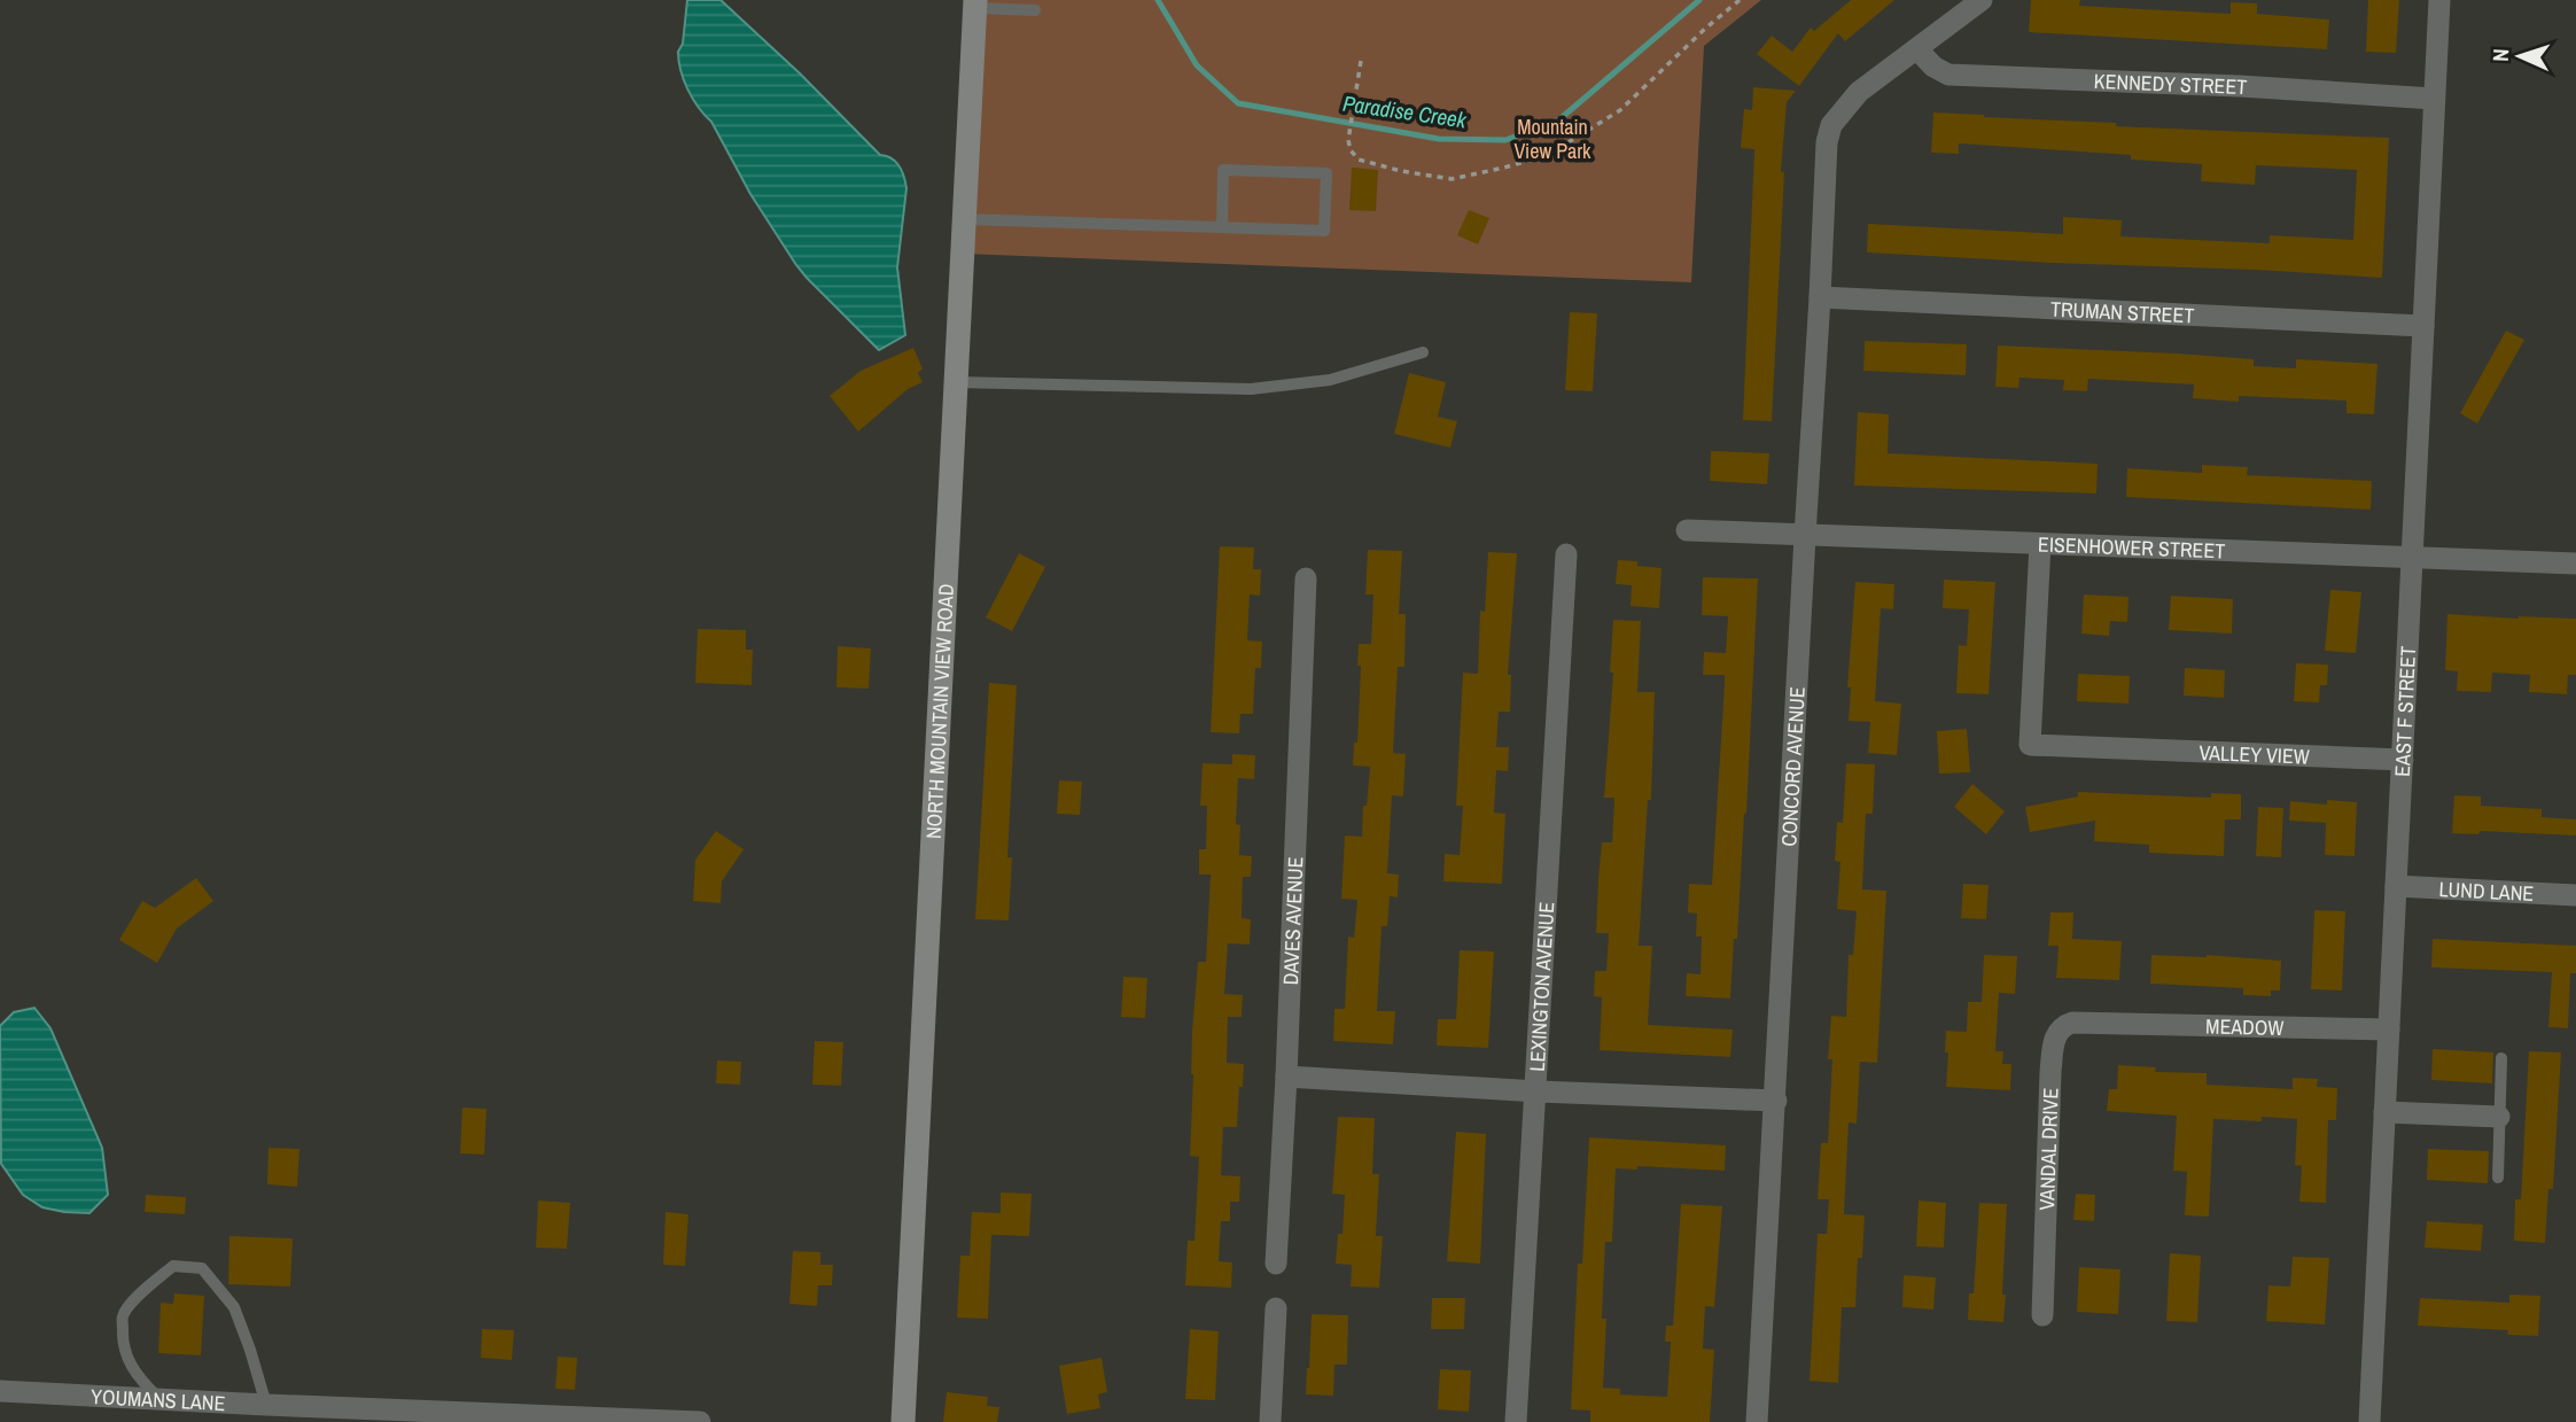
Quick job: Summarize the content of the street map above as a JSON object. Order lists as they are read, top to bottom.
{
  "streets": {
    "street": [
      "KENNEDY STREET",
      "TRUMAN STREET",
      "EISENHOWER STREET",
      "NORTH MOUNTAIN VIEW ROAD",
      "EAST F STREET",
      "VALLEY VIEW",
      "CONCORD AVENUE",
      "LUND LANE",
      "DAVES AVENUE",
      "LEXINGTON AVENUE",
      "MEADOW",
      "VANDAL DRIVE",
      "YOUMANS LANE"
    ]
  },
  "crossings": [
    ["KENNEDY STREET", "EAST F STREET"],
    ["KENNEDY STREET", "CONCORD AVENUE"],
    ["TRUMAN STREET", "EAST F STREET"],
    ["TRUMAN STREET", "CONCORD AVENUE"],
    ["EISENHOWER STREET", "EAST F STREET"],
    ["EISENHOWER STREET", "VALLEY VIEW"],
    ["EISENHOWER STREET", "CONCORD AVENUE"],
    ["EAST F STREET", "VALLEY VIEW"],
    ["EAST F STREET", "LUND LANE"],
    ["EAST F STREET", "MEADOW"],
    ["MEADOW", "VANDAL DRIVE"]
  ],
  "water": ["Paradise Creek"],
  "parks": ["Mountain View Park"],
  "north": "left"
}
